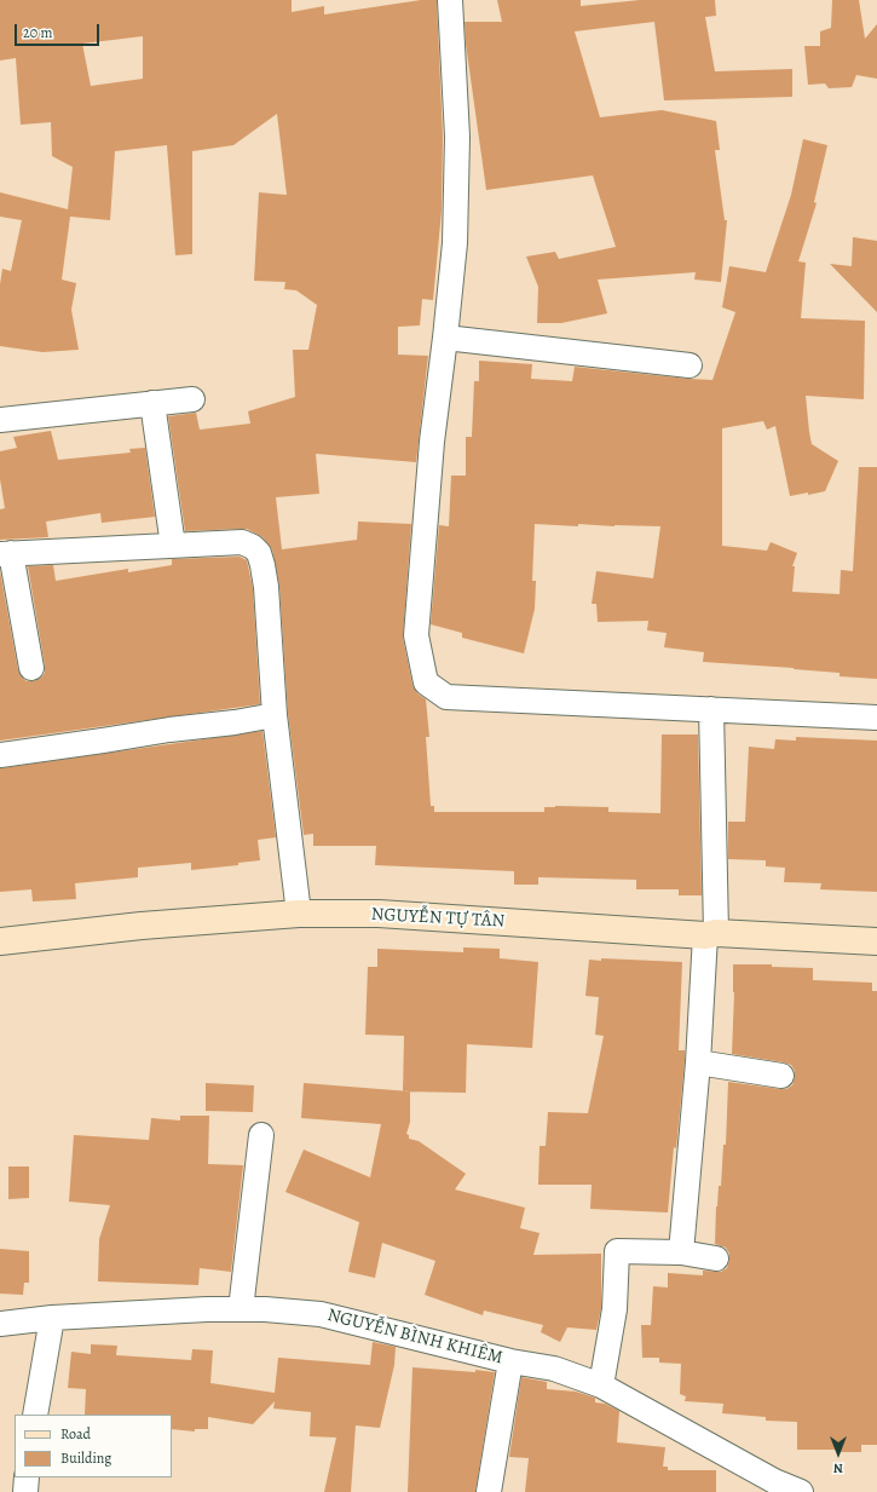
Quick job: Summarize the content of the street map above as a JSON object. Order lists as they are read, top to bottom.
{
  "streets": {
    "street": ["NGUYỄN TỰ TÂN", "NGUYỄN BÌNH KHIÊM"]
  },
  "legend": ["Road", "Building"],
  "scale_bar": "20 m",
  "north": "bottom"
}
